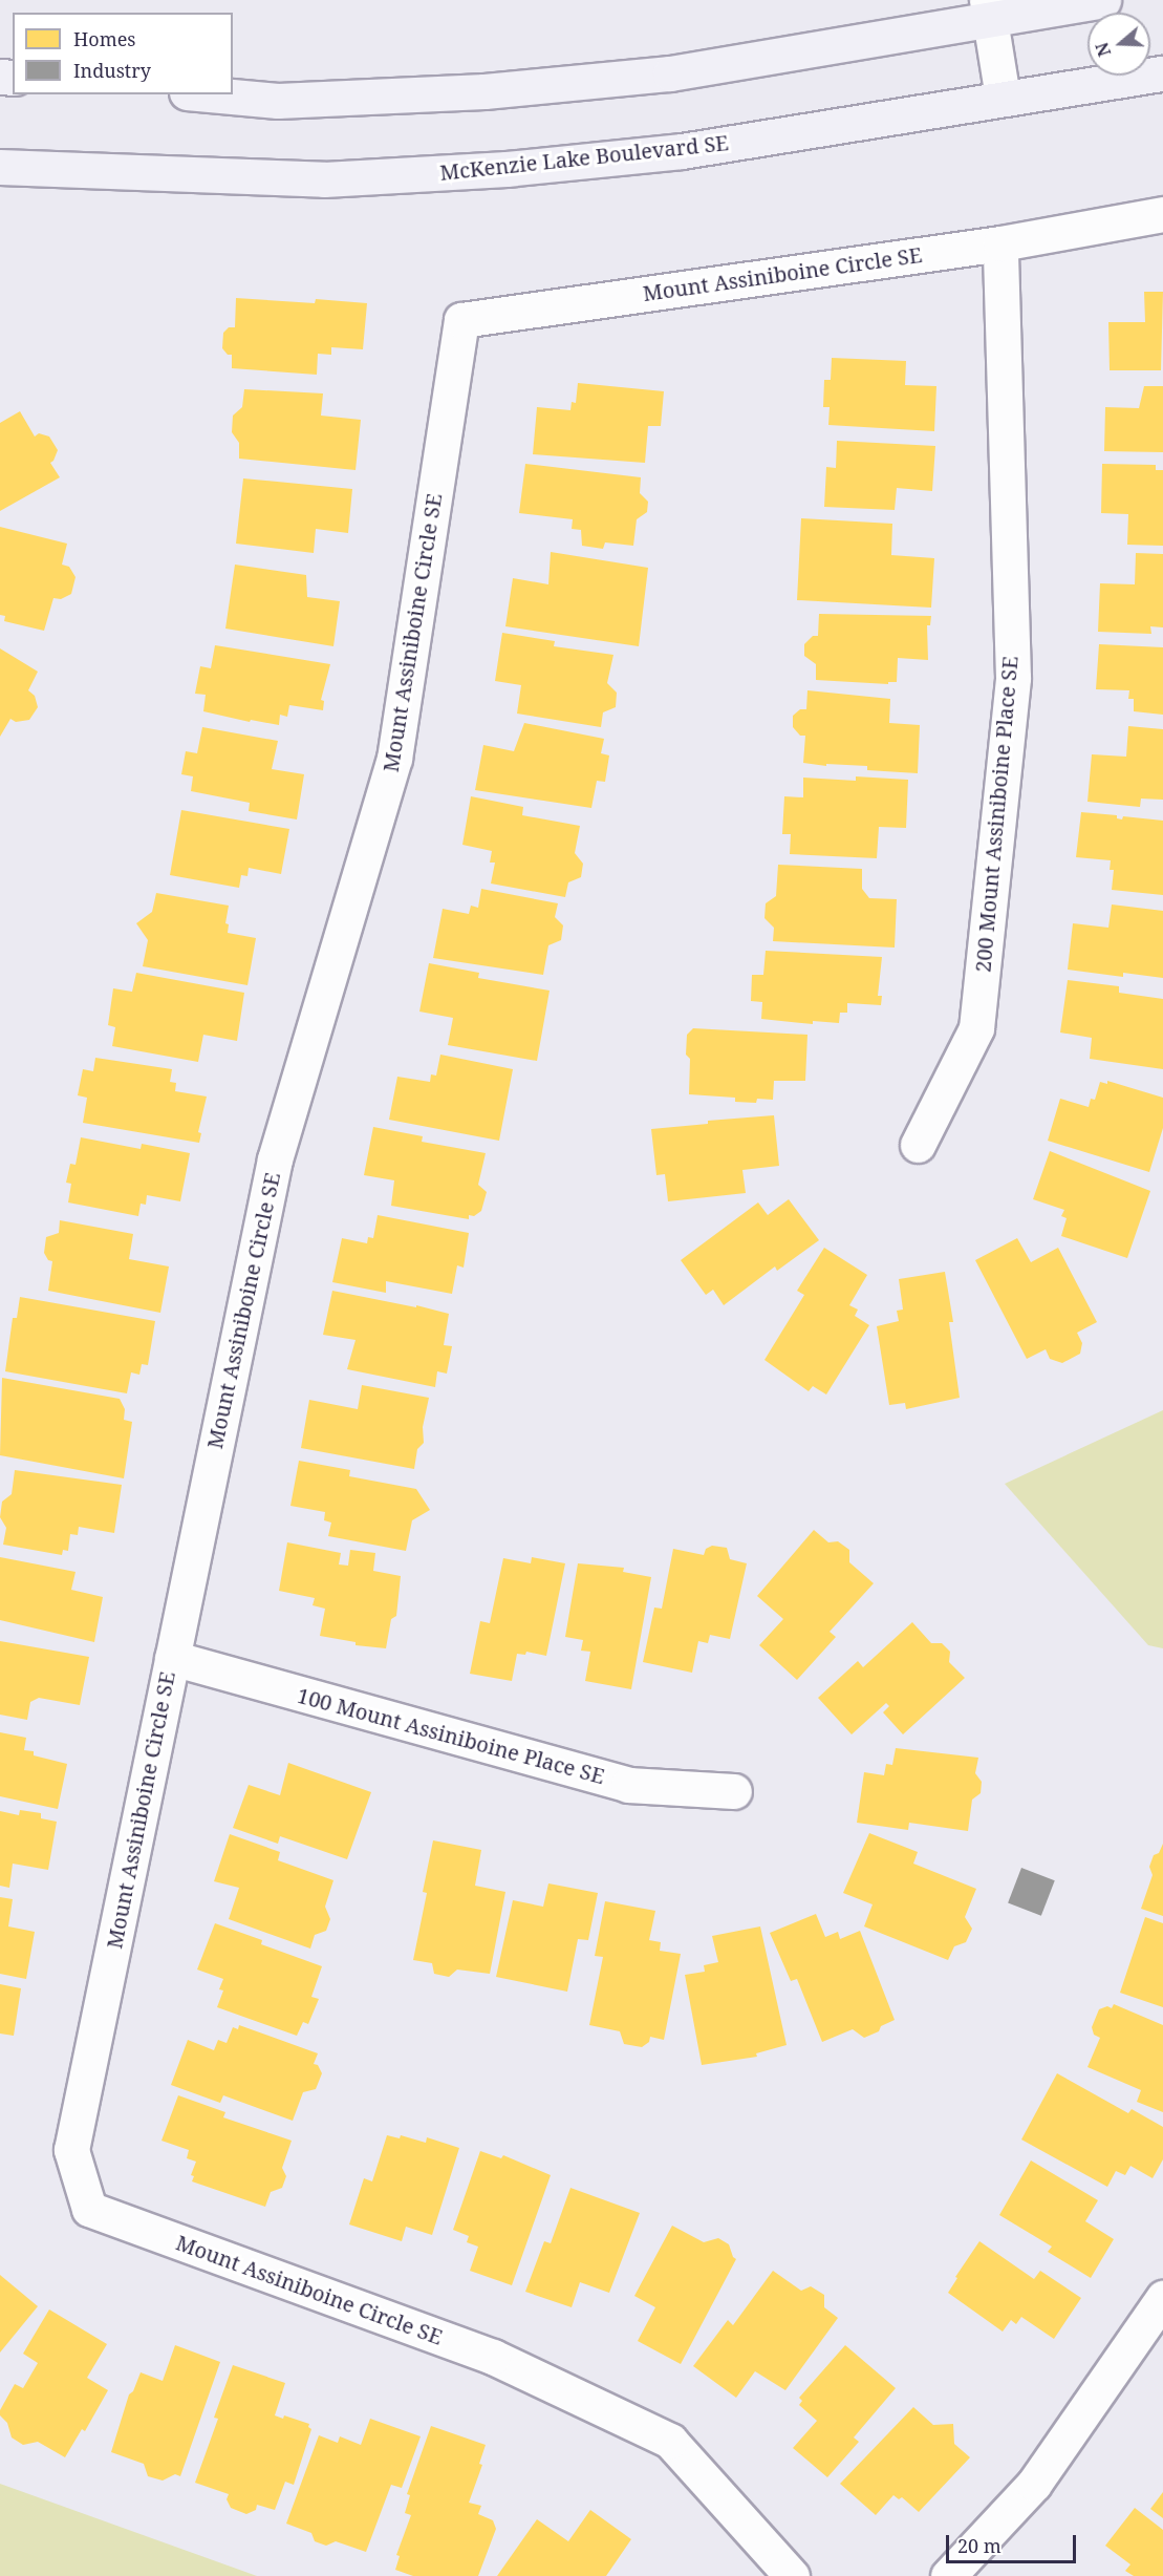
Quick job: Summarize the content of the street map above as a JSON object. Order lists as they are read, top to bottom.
{
  "streets": {
    "main road": ["McKenzie Lake Boulevard SE"],
    "street": ["Mount Assiniboine Circle SE", "200 Mount Assiniboine Place SE", "100 Mount Assiniboine Place SE"]
  },
  "crossings": [
    ["Mount Assiniboine Circle SE", "200 Mount Assiniboine Place SE"],
    ["Mount Assiniboine Circle SE", "100 Mount Assiniboine Place SE"]
  ],
  "legend": ["Homes", "Industry"],
  "scale_bar": "20 m",
  "north": "left"
}
